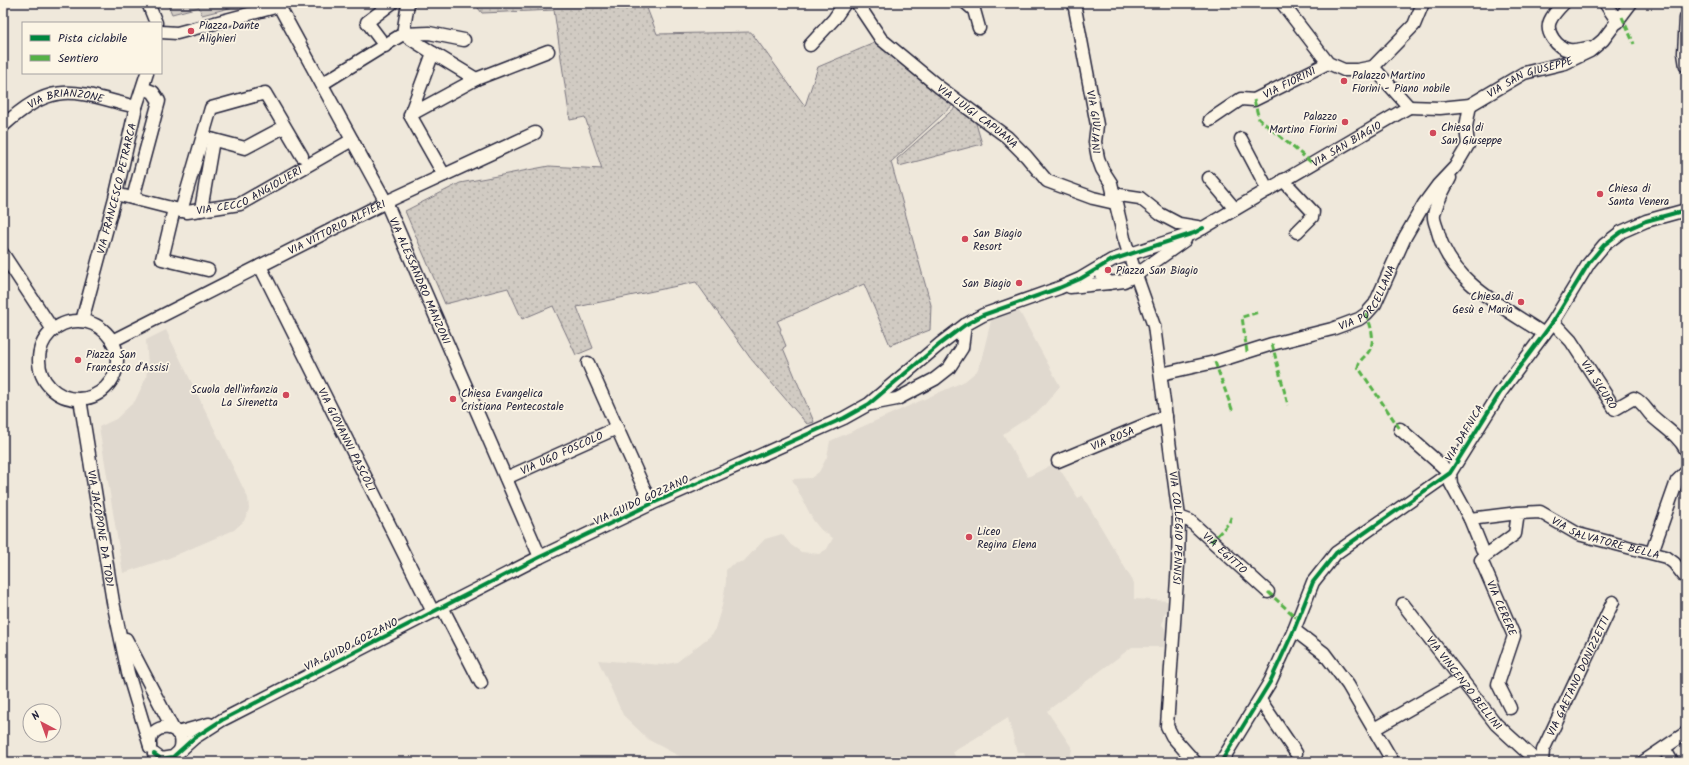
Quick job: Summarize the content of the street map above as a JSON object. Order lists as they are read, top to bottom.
{
  "streets": {
    "street": [
      "VIA SAN GIUSEPPE",
      "VIA FIORINI",
      "VIA BRIANZONE",
      "VIA LUIGI CAPUANA",
      "VIA GIULIANI",
      "VIA SAN BIAGIO",
      "VIA FRANCESCO PETRARCA",
      "VIA CECCO ANGIOLIERI",
      "VIA VITTORIO ALFIERI",
      "VIA ALESSANDRO MANZONI",
      "VIA PORCELLANA",
      "VIA SICURO",
      "VIA DAFNICA",
      "VIA GIOVANNI PASCOLI",
      "VIA ROSA",
      "VIA UGO FOSCOLO",
      "VIA GUIDO GOZZANO",
      "VIA COLLEGIO PENNISI",
      "VIA JACOPONE DA TODI",
      "VIA SALVATORE BELLA",
      "VIA EGITTO",
      "VIA CERERE",
      "VIA GAETANO DONIZZETTI",
      "VIA VINCENZO BELLINI"
    ]
  },
  "crossings": [
    ["VIA SAN GIUSEPPE", "VIA SAN BIAGIO"],
    ["VIA SAN GIUSEPPE", "VIA PORCELLANA"],
    ["VIA BRIANZONE", "VIA FRANCESCO PETRARCA"],
    ["VIA LUIGI CAPUANA", "VIA GIULIANI"],
    ["VIA GIULIANI", "VIA COLLEGIO PENNISI"],
    ["VIA FRANCESCO PETRARCA", "VIA CECCO ANGIOLIERI"],
    ["VIA FRANCESCO PETRARCA", "VIA VITTORIO ALFIERI"],
    ["VIA FRANCESCO PETRARCA", "VIA JACOPONE DA TODI"],
    ["VIA CECCO ANGIOLIERI", "VIA ALESSANDRO MANZONI"],
    ["VIA VITTORIO ALFIERI", "VIA ALESSANDRO MANZONI"],
    ["VIA VITTORIO ALFIERI", "VIA GIOVANNI PASCOLI"],
    ["VIA VITTORIO ALFIERI", "VIA JACOPONE DA TODI"],
    ["VIA ALESSANDRO MANZONI", "VIA UGO FOSCOLO"],
    ["VIA ALESSANDRO MANZONI", "VIA GUIDO GOZZANO"],
    ["VIA PORCELLANA", "VIA COLLEGIO PENNISI"],
    ["VIA SICURO", "VIA DAFNICA"],
    ["VIA GIOVANNI PASCOLI", "VIA GUIDO GOZZANO"],
    ["VIA ROSA", "VIA COLLEGIO PENNISI"],
    ["VIA UGO FOSCOLO", "VIA GUIDO GOZZANO"],
    ["VIA COLLEGIO PENNISI", "VIA EGITTO"]
  ],
  "places": [
    "Piazza Dante Alighieri",
    "Palazzo Martino Fiorini - Piano nobile",
    "Palazzo Martino Fiorini",
    "Chiesa di San Giuseppe",
    "Chiesa di Santa Venera",
    "San Biagio Resort",
    "Piazza San Biagio",
    "San Biagio",
    "Chiesa di Gesù e Maria",
    "Piazza San Francesco d'Assisi",
    "Scuola dell'infanzia La Sirenetta",
    "Chiesa Evangelica Cristiana Pentecostale",
    "Liceo Regina Elena"
  ],
  "legend": ["Pista ciclabile", "Sentiero"],
  "north": "top left"
}
